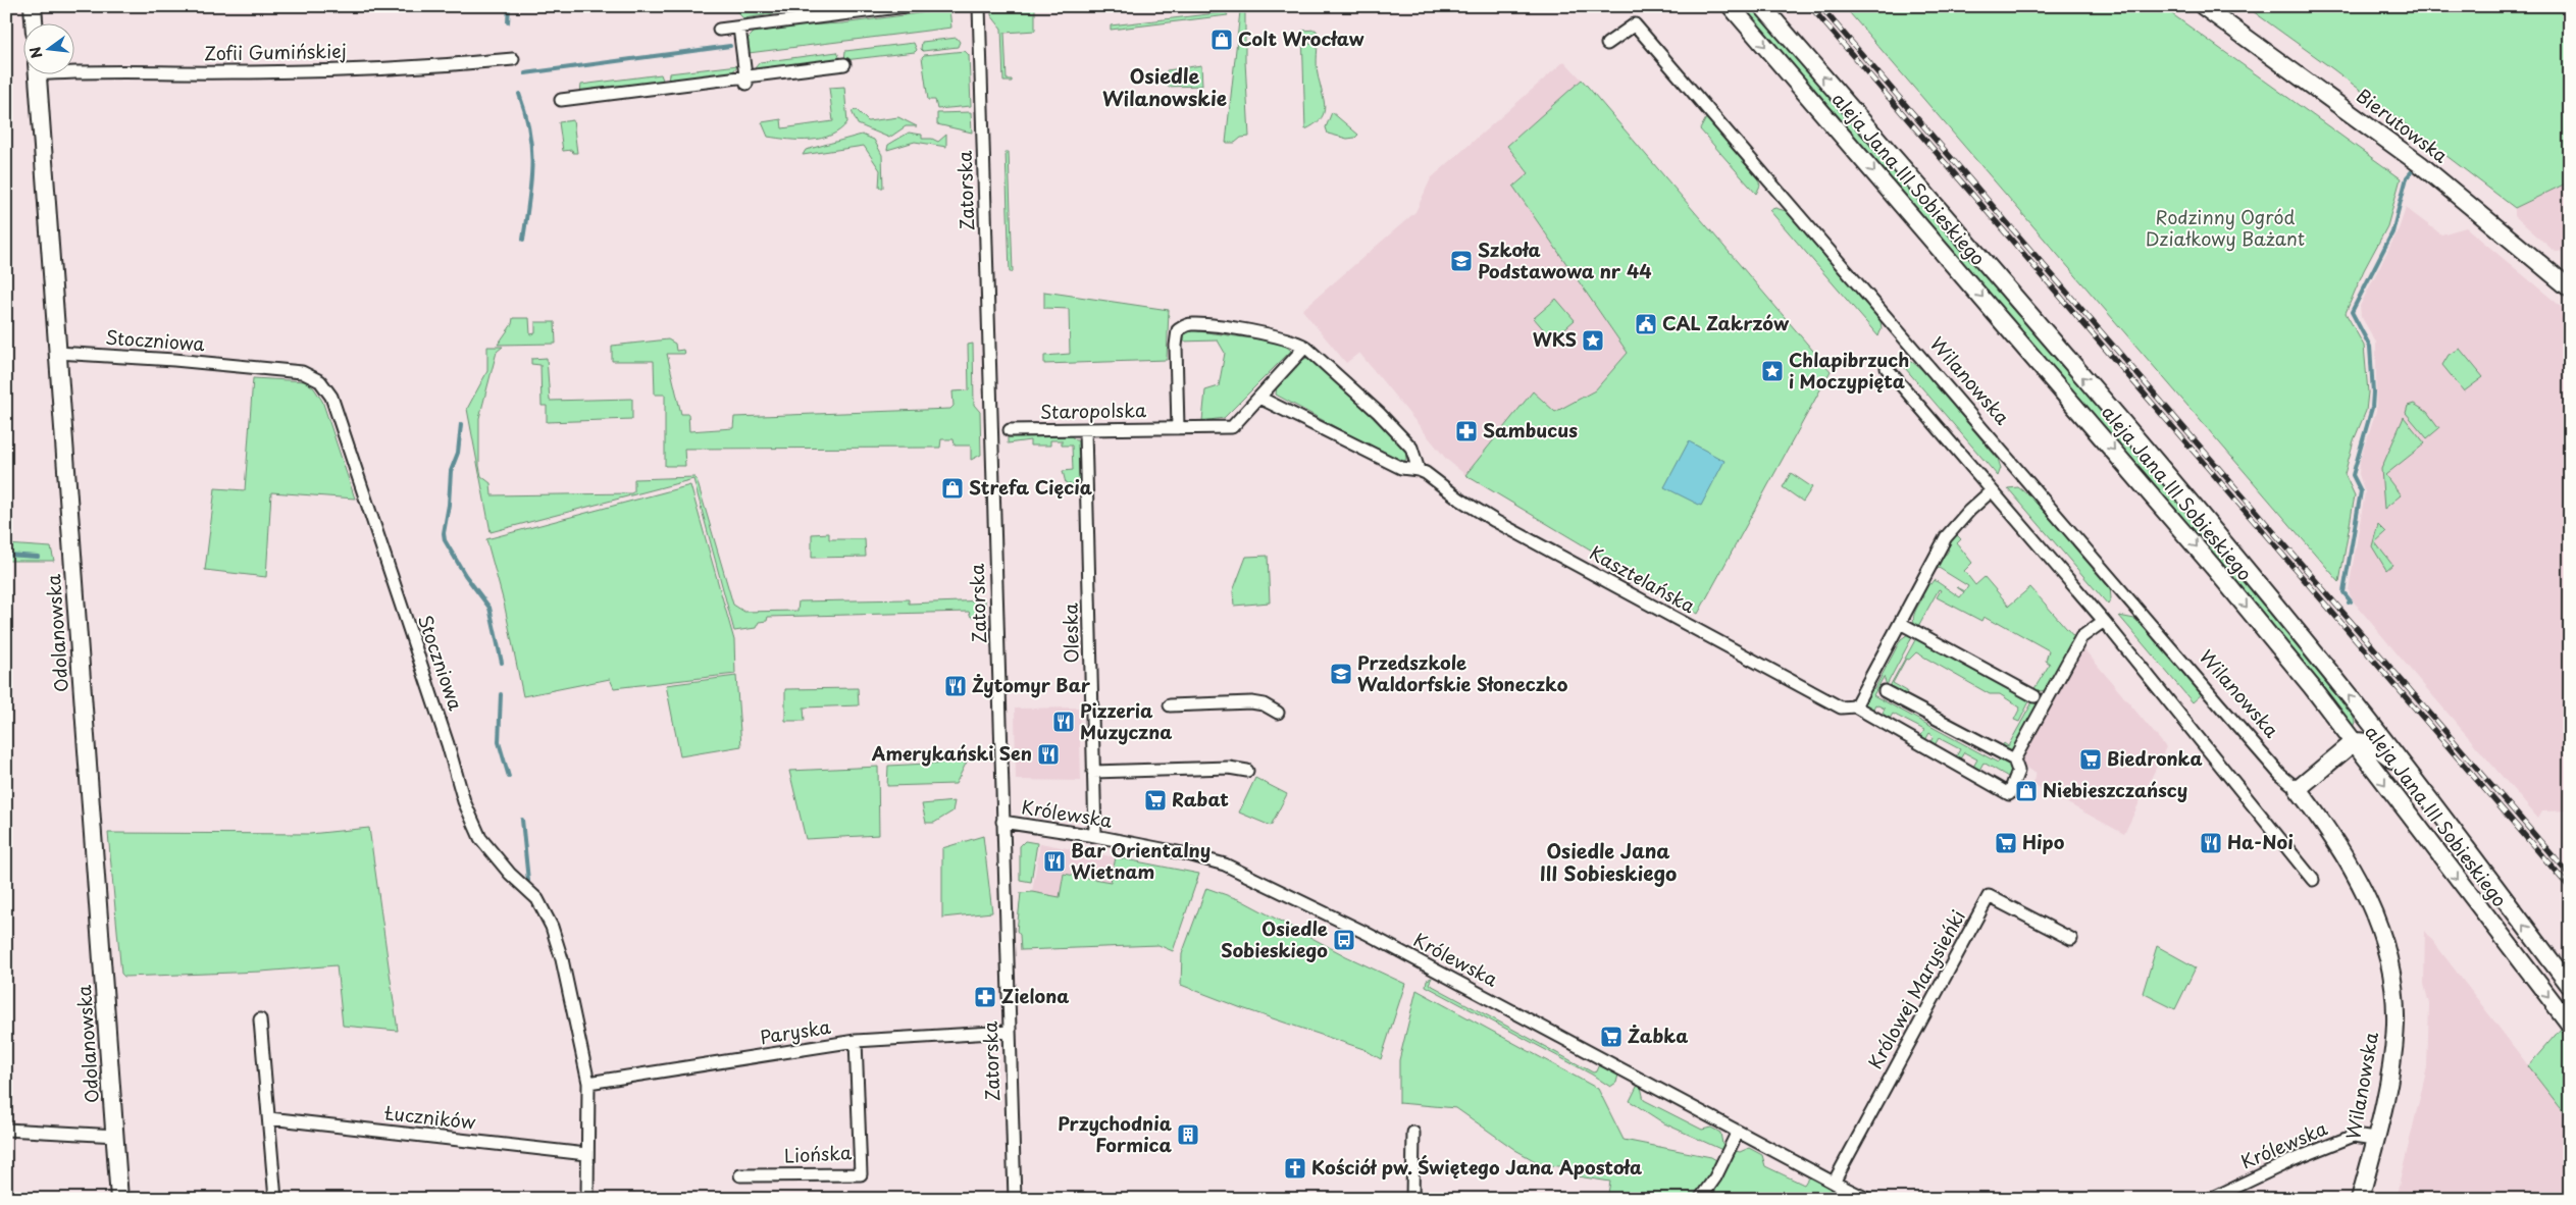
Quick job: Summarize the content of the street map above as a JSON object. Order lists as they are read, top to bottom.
{
  "streets": {
    "main road": [
      "Bierutowska",
      "aleja Jana III Sobieskiego",
      "Wilanowska",
      "Odolanowska"
    ],
    "street": [
      "Zofii Gumińskiej",
      "Zatorska",
      "Stoczniowa",
      "Staropolska",
      "Kasztelańska",
      "Oleska",
      "Królewska",
      "Królowej Marysieńki",
      "Paryska",
      "Łuczników",
      "Liońska"
    ]
  },
  "crossings": [
    ["Zatorska", "Królewska"],
    ["Zatorska", "Paryska"],
    ["Stoczniowa", "Odolanowska"],
    ["Stoczniowa", "Paryska"],
    ["Stoczniowa", "Łuczników"],
    ["Wilanowska", "Królewska"],
    ["Staropolska", "Kasztelańska"],
    ["Staropolska", "Oleska"],
    ["Oleska", "Królewska"],
    ["Królewska", "Królowej Marysieńki"],
    ["Paryska", "Liońska"]
  ],
  "districts": ["Osiedle Wilanowskie", "Osiedle Jana III Sobieskiego"],
  "parks": ["Rodzinny Ogród Działkowy Bażant"],
  "places": {
    "shop": ["Colt Wrocław", "Strefa Cięcia", "Niebieszczańscy"],
    "school or university": ["Szkoła Podstawowa nr 44", "Przedszkole Waldorfskie Słoneczko"],
    "public building": ["CAL Zakrzów"],
    "place": ["WKS", "Chlapibrzuch i Moczypięta"],
    "pharmacy": ["Sambucus", "Zielona"],
    "restaurant": [
      "Żytomyr Bar",
      "Pizzeria Muzyczna",
      "Amerykański Sen",
      "Ha-Noi",
      "Bar Orientalny Wietnam"
    ],
    "supermarket": [
      "Biedronka",
      "Rabat",
      "Hipo",
      "Żabka"
    ],
    "bus stop": ["Osiedle Sobieskiego"],
    "building": ["Przychodnia Formica"],
    "church": ["Kościół pw. Świętego Jana Apostoła"]
  },
  "north": "left"
}
